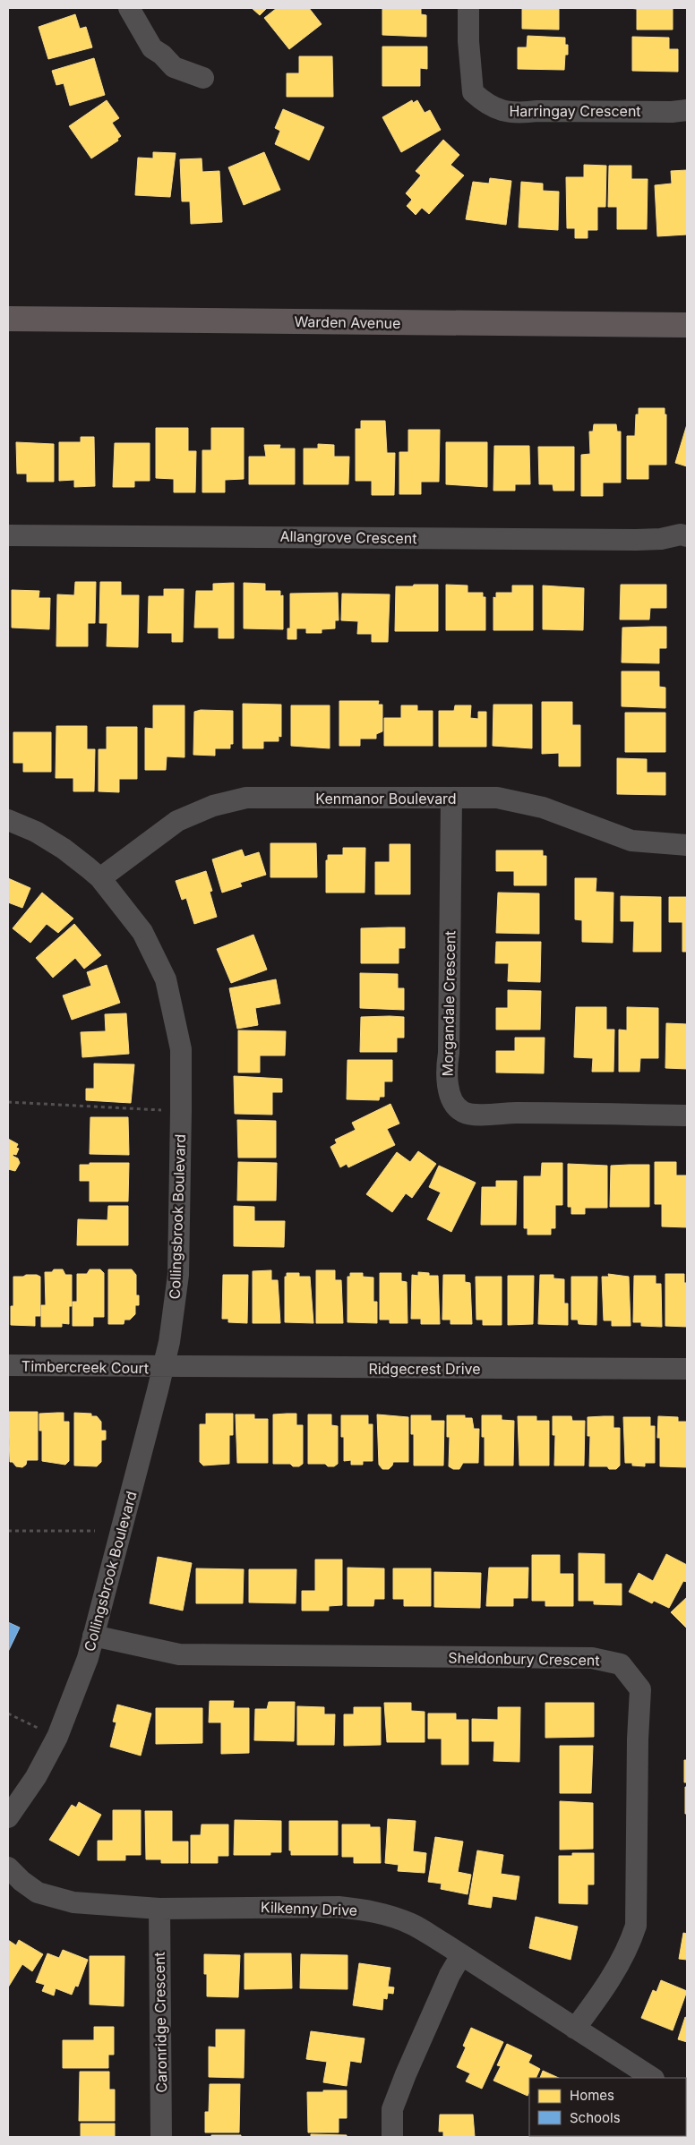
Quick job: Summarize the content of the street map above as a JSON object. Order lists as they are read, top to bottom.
{
  "streets": {
    "main road": ["Warden Avenue"],
    "street": [
      "Harringay Crescent",
      "Allangrove Crescent",
      "Kenmanor Boulevard",
      "Morgandale Crescent",
      "Collingsbrook Boulevard",
      "Timbercreek Court",
      "Ridgecrest Drive",
      "Sheldonbury Crescent",
      "Kilkenny Drive",
      "Caronridge Crescent"
    ]
  },
  "crossings": [
    ["Kenmanor Boulevard", "Morgandale Crescent"],
    ["Kenmanor Boulevard", "Collingsbrook Boulevard"],
    ["Collingsbrook Boulevard", "Timbercreek Court"],
    ["Collingsbrook Boulevard", "Ridgecrest Drive"],
    ["Collingsbrook Boulevard", "Sheldonbury Crescent"],
    ["Timbercreek Court", "Ridgecrest Drive"],
    ["Sheldonbury Crescent", "Kilkenny Drive"],
    ["Kilkenny Drive", "Caronridge Crescent"]
  ],
  "legend": ["Homes", "Schools"]
}
